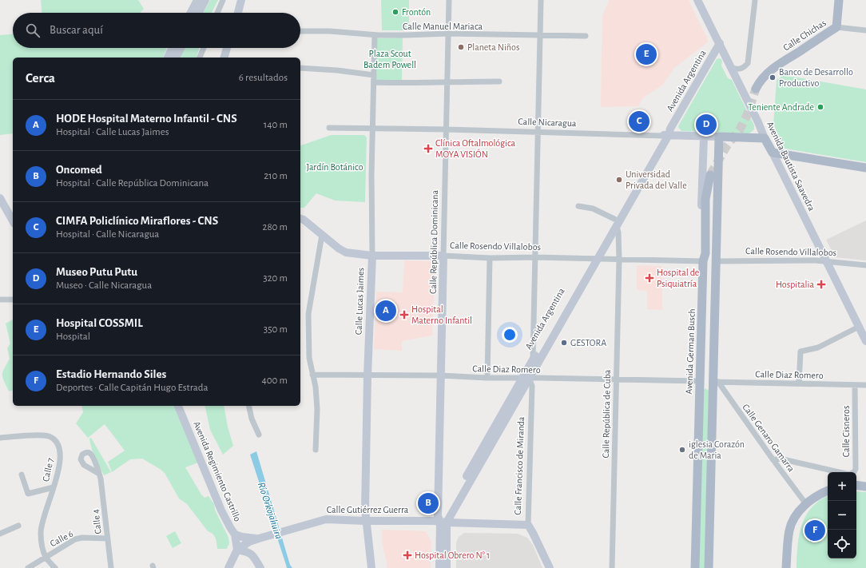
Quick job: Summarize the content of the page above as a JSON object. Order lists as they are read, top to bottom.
{
  "streets": {
    "main road": [
      "Calle Chichas",
      "Avenida Argentina",
      "Calle Nicaragua",
      "Avenida Bautista Saavedra",
      "Calle República Dominicana",
      "Calle Rosendo Villalobos",
      "Calle Lucas Jaimes",
      "Avenida German Busch",
      "Calle Francisco de Miranda",
      "Avenida Regimiento Castrillo",
      "Calle Gutiérrez Guerra"
    ],
    "street": [
      "Calle Manuel Mariaca",
      "Calle Diaz Romero",
      "Calle República de Cuba",
      "Calle Cisneros",
      "Calle Genaro Gamarra",
      "Calle 7",
      "Calle 4",
      "Calle 6"
    ]
  },
  "crossings": [
    ["Calle Manuel Mariaca", "Calle República Dominicana"],
    ["Calle Manuel Mariaca", "Calle Lucas Jaimes"],
    ["Avenida Argentina", "Calle Nicaragua"],
    ["Avenida Argentina", "Avenida Bautista Saavedra"],
    ["Avenida Argentina", "Calle República Dominicana"],
    ["Avenida Argentina", "Calle Rosendo Villalobos"],
    ["Avenida Argentina", "Calle Diaz Romero"],
    ["Avenida Argentina", "Calle República de Cuba"],
    ["Avenida Argentina", "Calle Francisco de Miranda"],
    ["Avenida Argentina", "Calle Gutiérrez Guerra"],
    ["Calle Nicaragua", "Avenida Bautista Saavedra"],
    ["Calle Nicaragua", "Calle República Dominicana"],
    ["Calle Nicaragua", "Calle Lucas Jaimes"],
    ["Calle Nicaragua", "Avenida German Busch"],
    ["Avenida Bautista Saavedra", "Calle Rosendo Villalobos"],
    ["Calle República Dominicana", "Calle Rosendo Villalobos"],
    ["Calle República Dominicana", "Calle Diaz Romero"],
    ["Calle República Dominicana", "Calle Gutiérrez Guerra"],
    ["Calle Rosendo Villalobos", "Calle Lucas Jaimes"],
    ["Calle Rosendo Villalobos", "Avenida German Busch"],
    ["Calle Rosendo Villalobos", "Calle República de Cuba"],
    ["Calle Lucas Jaimes", "Calle Diaz Romero"],
    ["Calle Lucas Jaimes", "Calle Gutiérrez Guerra"],
    ["Avenida German Busch", "Calle Diaz Romero"],
    ["Calle Diaz Romero", "Calle República de Cuba"],
    ["Calle Diaz Romero", "Calle Cisneros"],
    ["Calle Diaz Romero", "Calle Genaro Gamarra"],
    ["Calle Diaz Romero", "Calle Francisco de Miranda"],
    ["Calle Cisneros", "Calle Genaro Gamarra"],
    ["Calle Francisco de Miranda", "Calle Gutiérrez Guerra"],
    ["Calle 7", "Calle 6"],
    ["Calle 4", "Calle 6"]
  ],
  "water": ["Río Orkojahuira"],
  "parks": ["Plaza Scout Badem Powell", "Jardín Botánico"],
  "places": {
    "other": [
      "Frontón",
      "Planeta Niños",
      "Banco de Desarrollo Productivo",
      "Teniente Andrade",
      "Universidad Privada del Valle",
      "GESTORA",
      "iglesia Corazón de Maria"
    ],
    "health": [
      "Clínica Oftalmológica MOYA VISIÓN",
      "Hospital de Psiquiatría",
      "Hospitalia",
      "Hospital Materno Infantil",
      "Hospital Obrero N° 1"
    ]
  },
  "page": {
    "search": "Buscar aquí",
    "pins": [
      "E",
      "C",
      "D",
      "A",
      "B",
      "F"
    ],
    "heading": ["Cerca", "6 resultados"],
    "list": [
      {
        "mark": "A",
        "name": "HODE Hospital Materno Infantil - CNS",
        "note": "Hospital · Calle Lucas Jaimes",
        "value": "140 m"
      },
      {
        "mark": "B",
        "name": "Oncomed",
        "note": "Hospital · Calle República Dominicana",
        "value": "210 m"
      },
      {
        "mark": "C",
        "name": "CIMFA Policlínico Miraflores - CNS",
        "note": "Hospital · Calle Nicaragua",
        "value": "280 m"
      },
      {
        "mark": "D",
        "name": "Museo Putu Putu",
        "note": "Museo · Calle Nicaragua",
        "value": "320 m"
      },
      {
        "mark": "E",
        "name": "Hospital COSSMIL",
        "note": "Hospital",
        "value": "350 m"
      },
      {
        "mark": "F",
        "name": "Estadio Hernando Siles",
        "note": "Deportes · Calle Capitán Hugo Estrada",
        "value": "400 m"
      }
    ],
    "map_buttons": ["+", "−"]
  }
}
